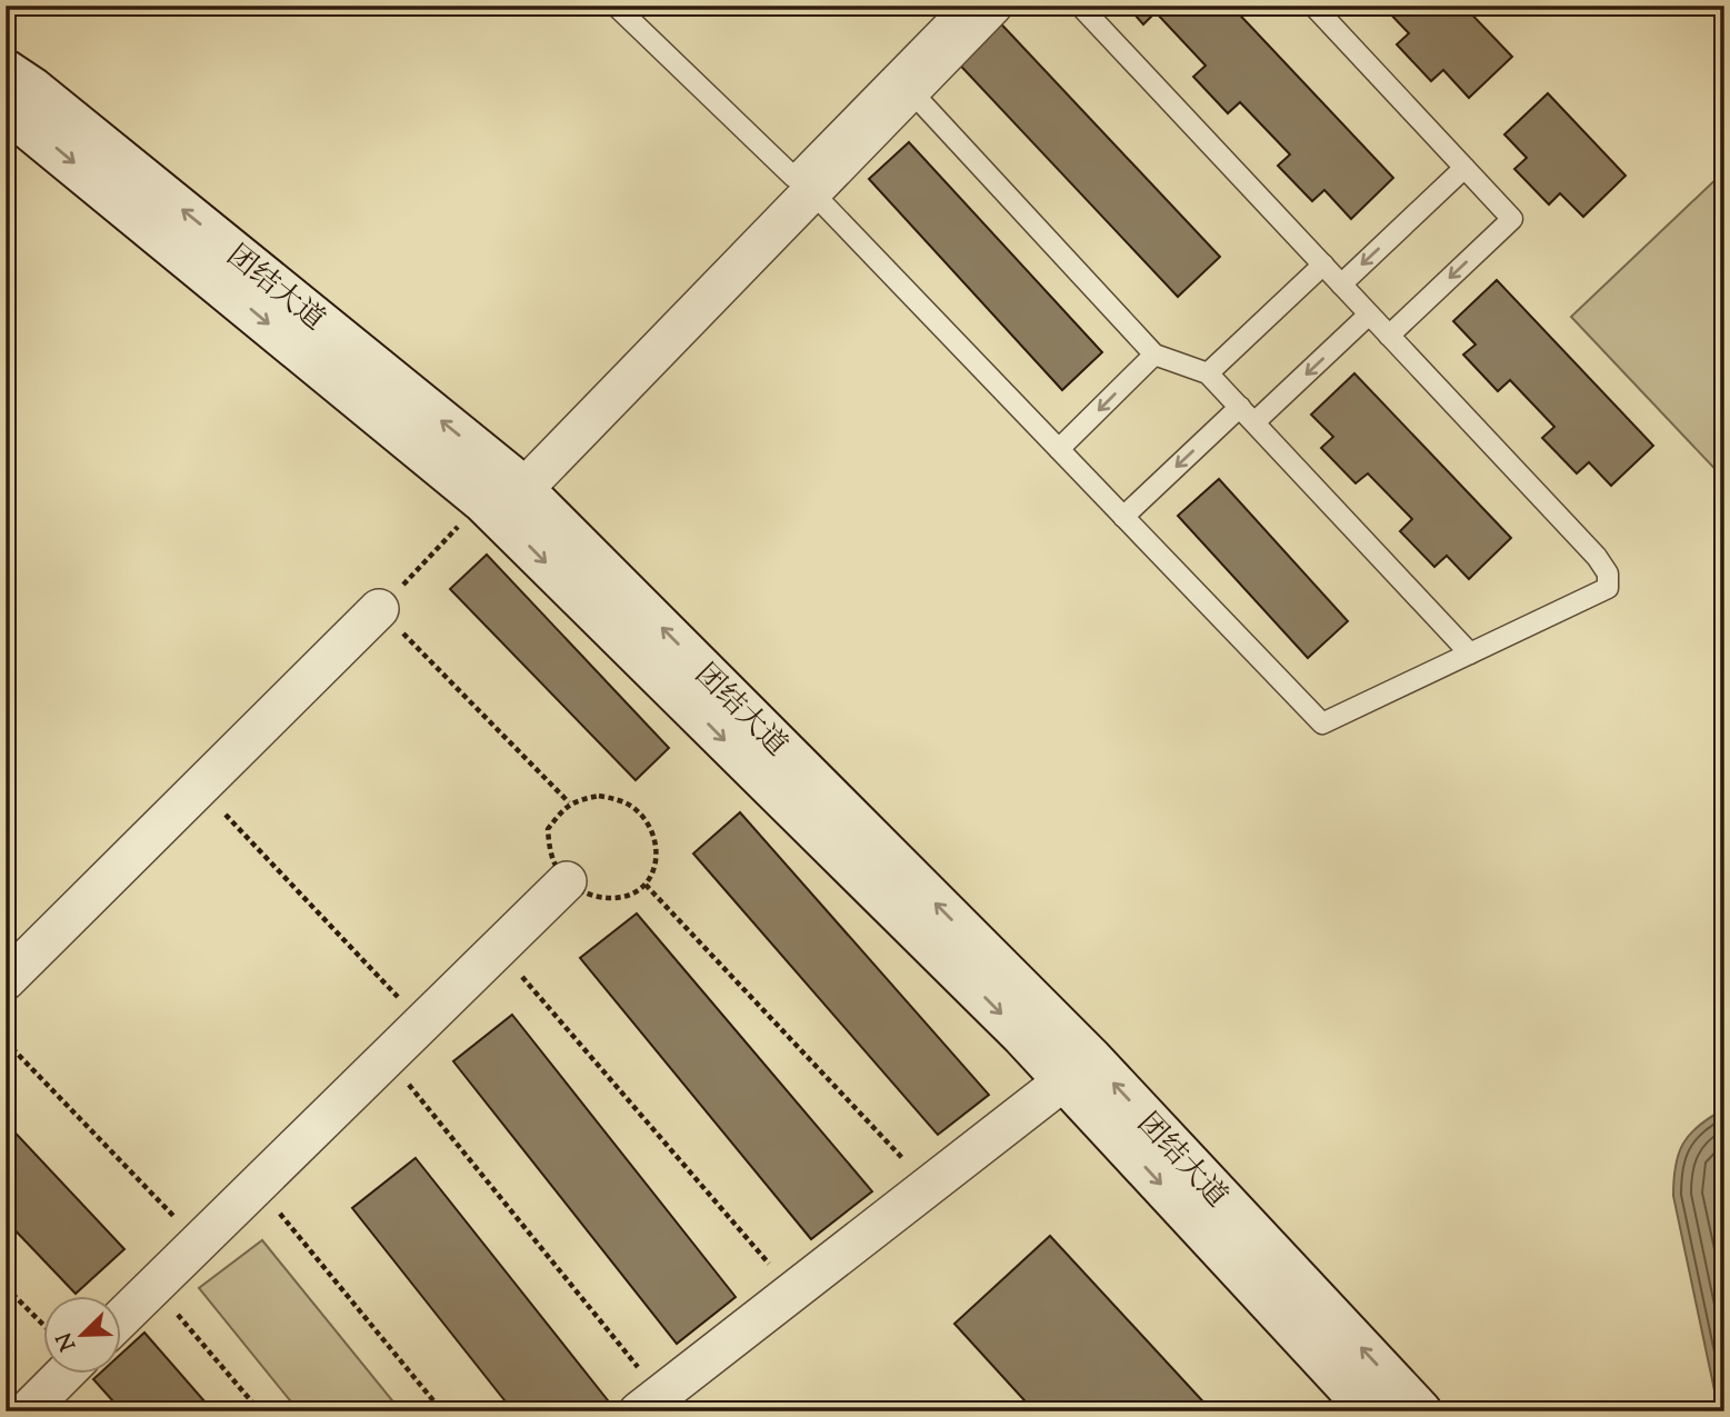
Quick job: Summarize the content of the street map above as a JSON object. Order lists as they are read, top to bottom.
{
  "streets": {
    "main road": ["团结大道"]
  },
  "north": "bottom left"
}
